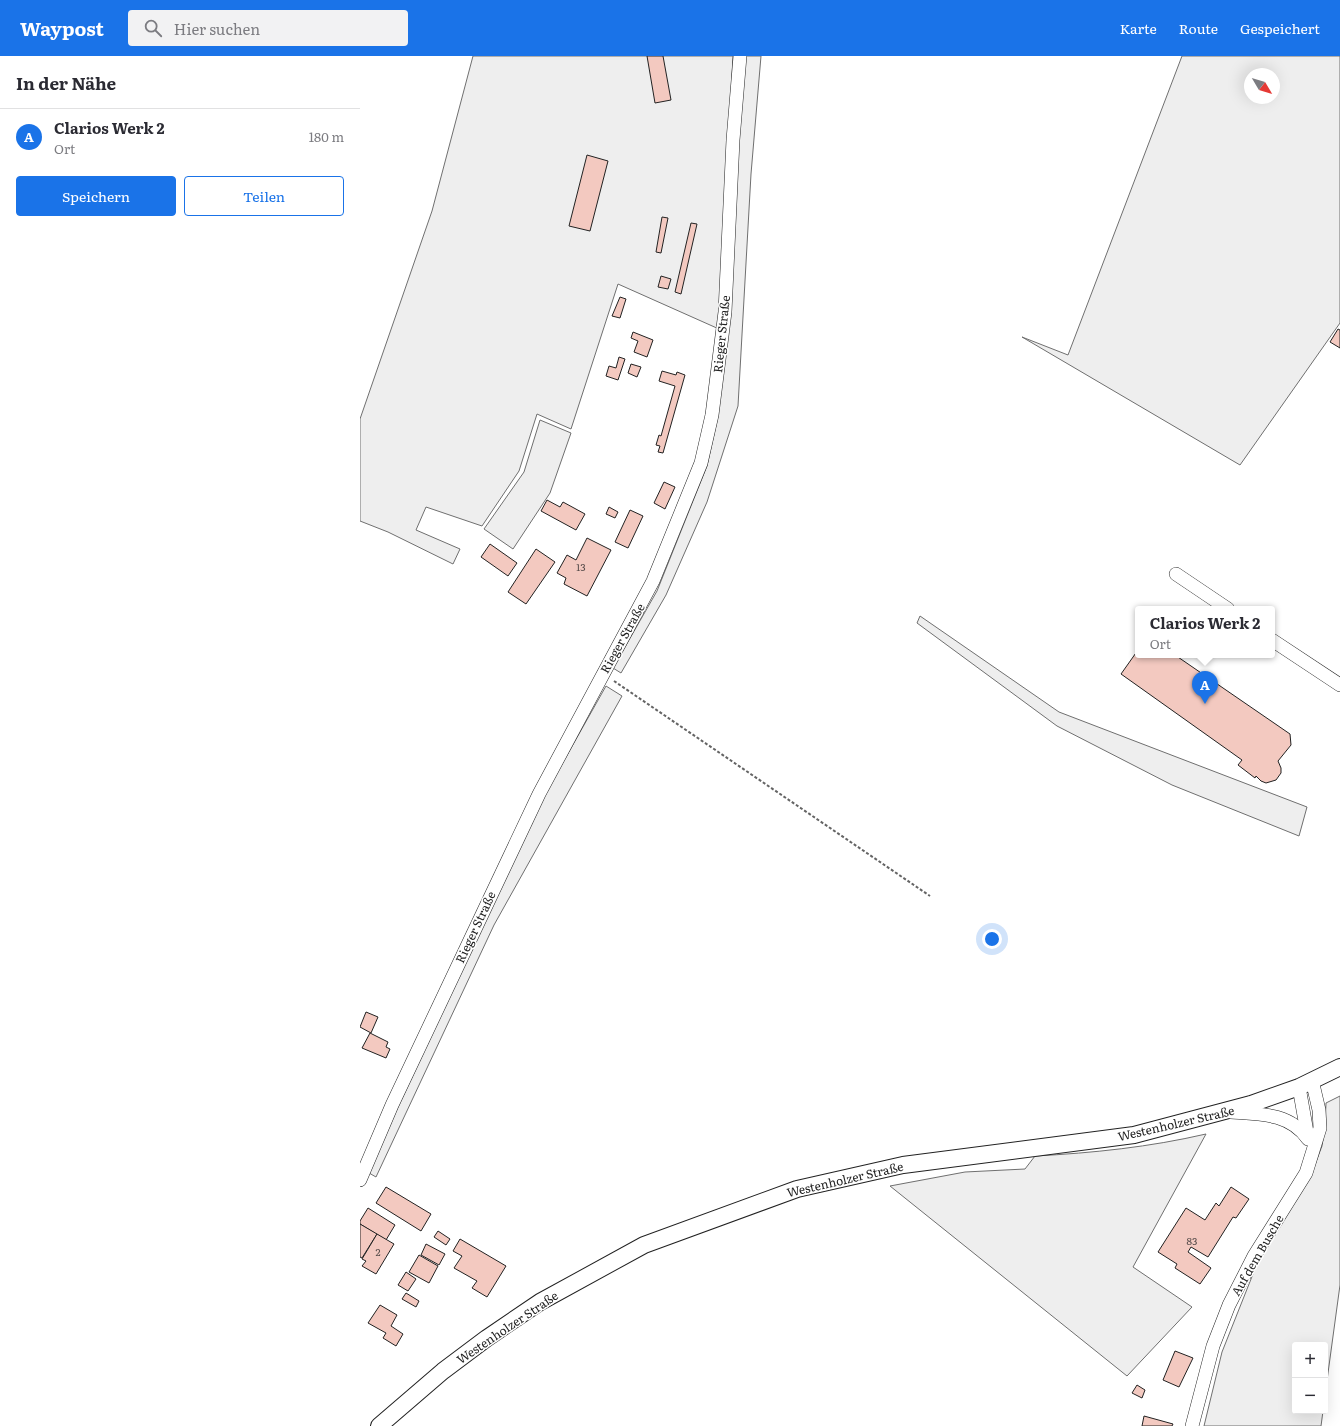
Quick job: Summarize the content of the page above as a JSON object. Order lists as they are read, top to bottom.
{
  "streets": {
    "main road": ["Westenholzer Straße"],
    "street": ["Rieger Straße", "Auf dem Busche"]
  },
  "crossings": [
    ["Westenholzer Straße", "Auf dem Busche"]
  ],
  "house_numbers": ["13", "83", "2"],
  "north": "bottom right",
  "page": {
    "header": "Waypost",
    "search": "Hier suchen",
    "nav": ["Karte", "Route", "Gespeichert"],
    "heading": "In der Nähe",
    "list": [
      {
        "mark": "A",
        "name": "Clarios Werk 2",
        "note": "Ort",
        "value": "180 m"
      }
    ],
    "buttons": ["Speichern", "Teilen"],
    "popup": ["Clarios Werk 2", "Ort"],
    "pins": "A",
    "map_buttons": ["+", "−"]
  }
}
